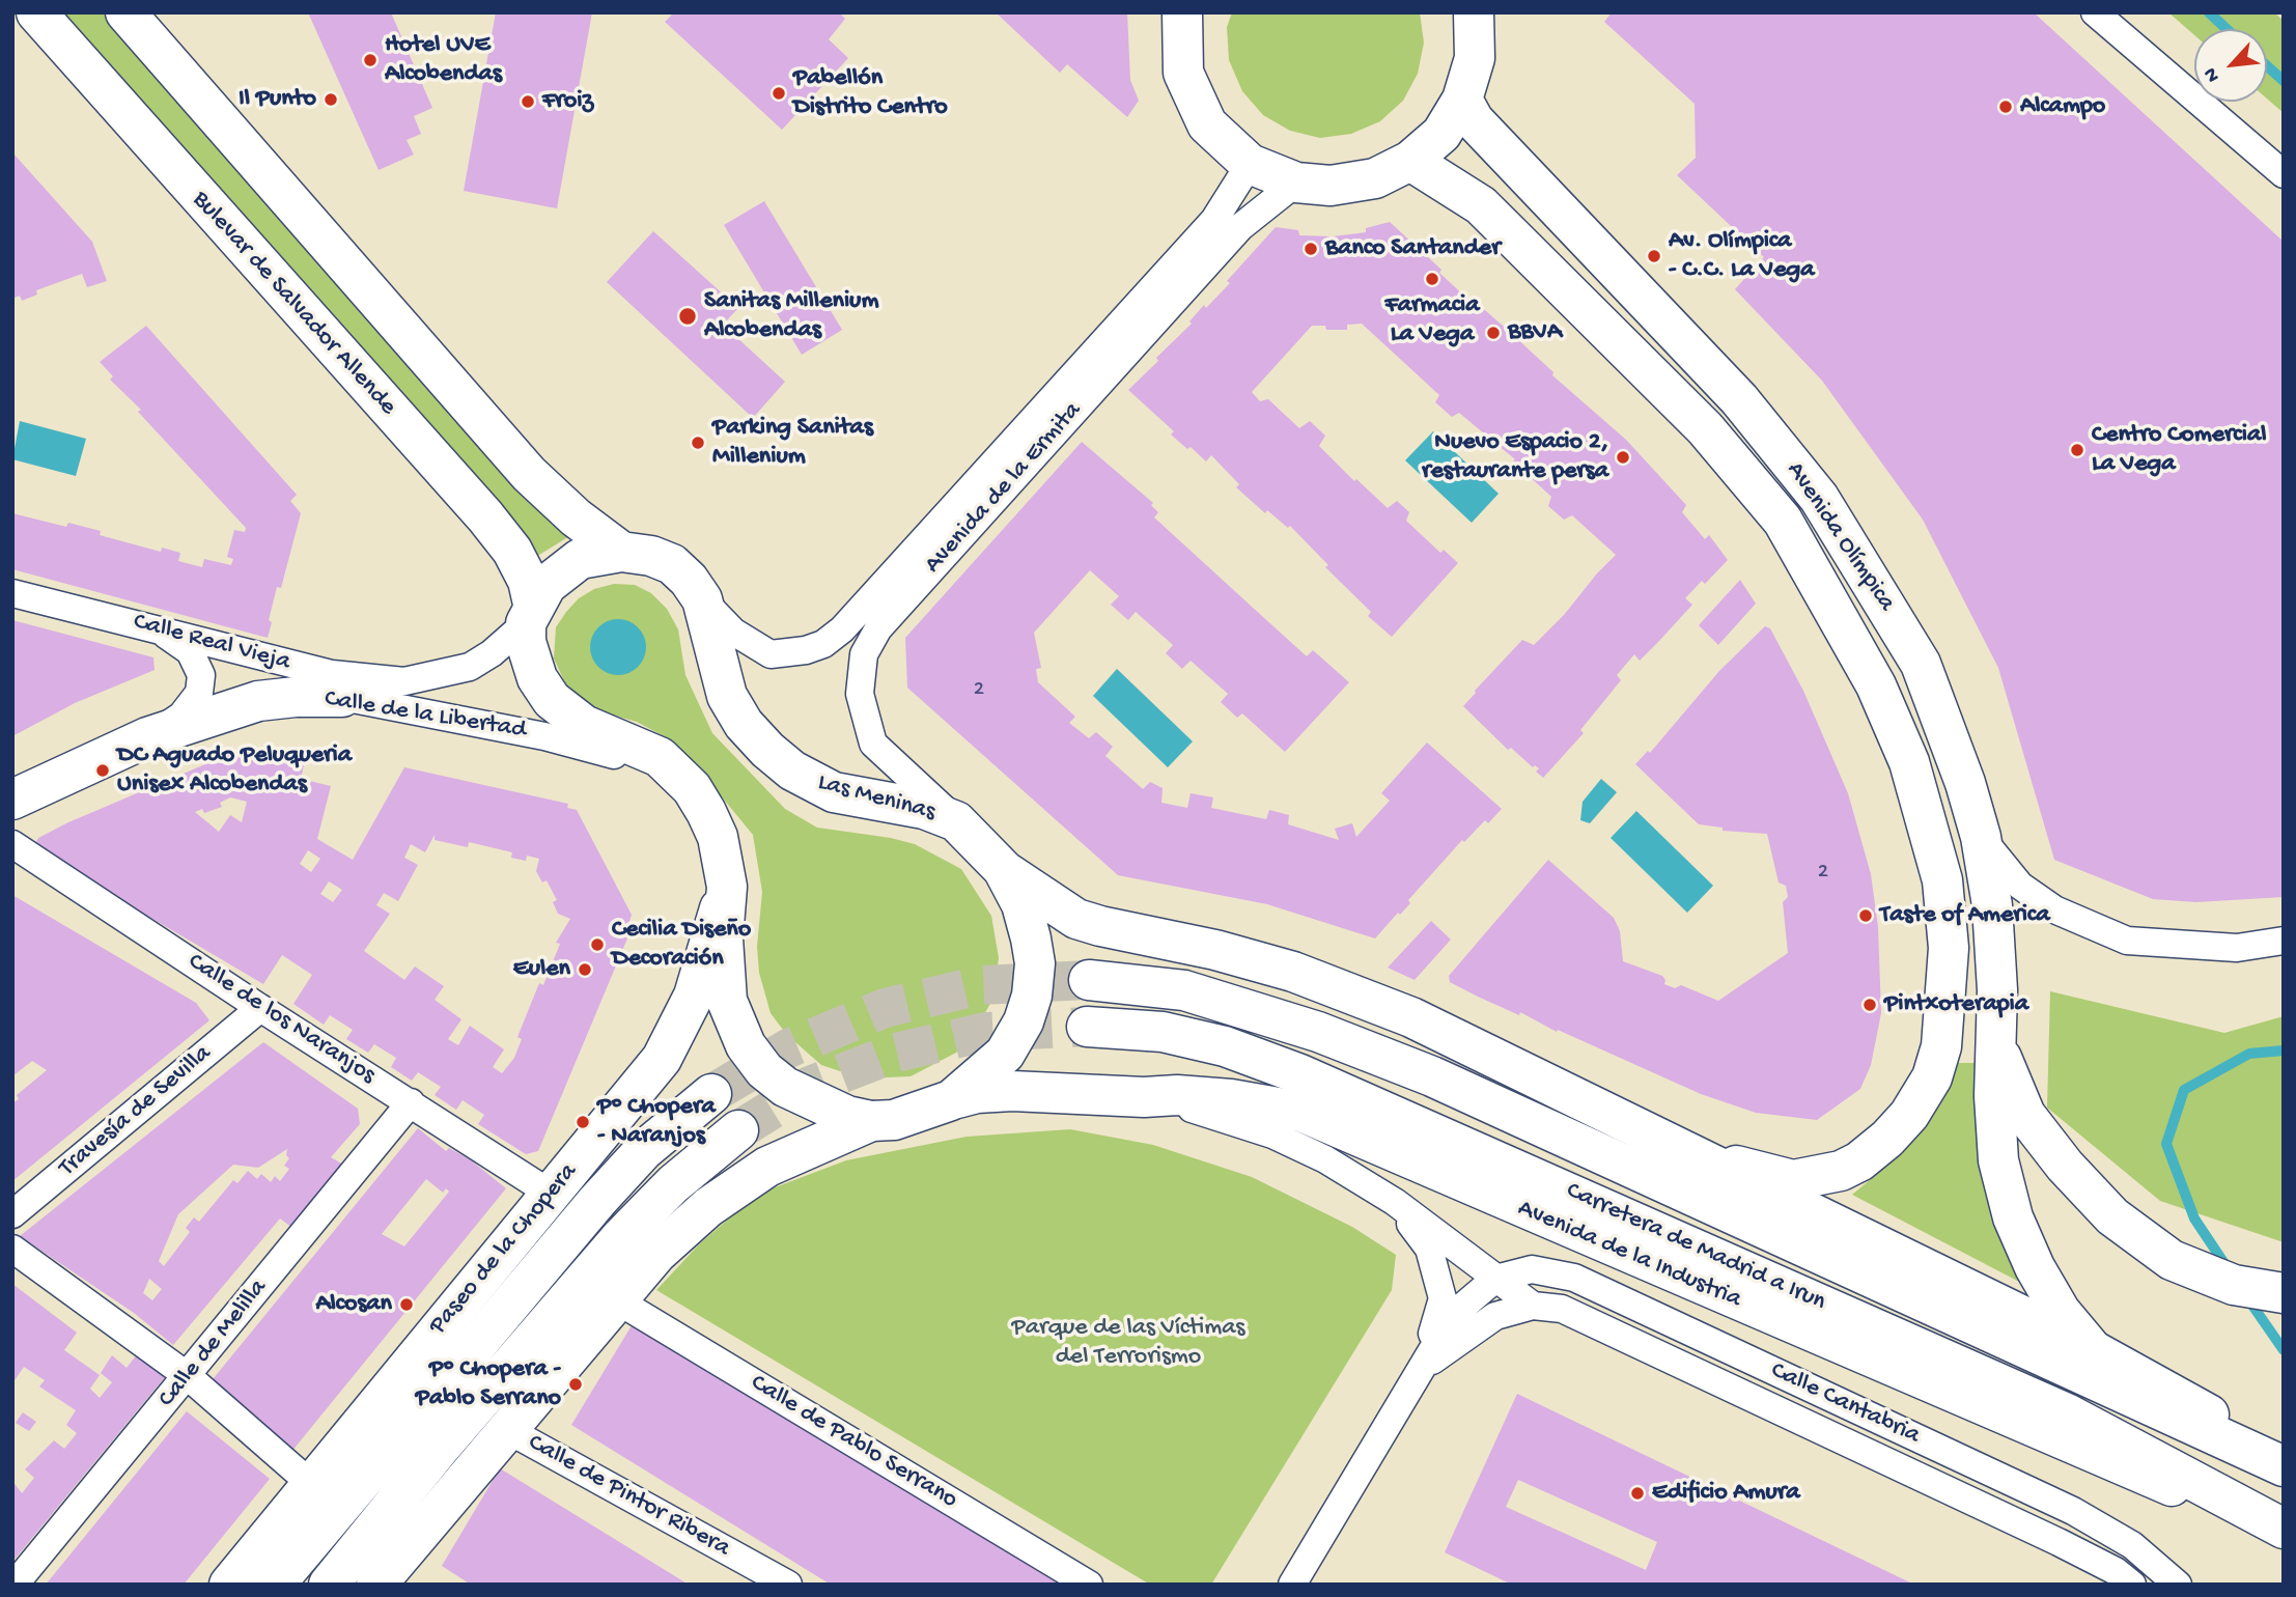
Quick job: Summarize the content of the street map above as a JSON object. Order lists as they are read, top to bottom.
{
  "streets": {
    "main road": [
      "Bulevar de Salvador Allende",
      "Avenida Olímpica",
      "Calle de la Libertad",
      "Las Meninas",
      "Carretera de Madrid a Irun",
      "Paseo de la Chopera",
      "Avenida de la Industria"
    ],
    "street": [
      "Avenida de la Ermita",
      "Calle Real Vieja",
      "Calle de los Naranjos",
      "Travesía de Sevilla",
      "Calle de Melilla",
      "Calle Cantabria",
      "Calle de Pablo Serrano",
      "Calle de Pintor Ribera"
    ]
  },
  "crossings": [
    ["Bulevar de Salvador Allende", "Calle Real Vieja"],
    ["Bulevar de Salvador Allende", "Las Meninas"],
    ["Avenida de la Ermita", "Las Meninas"],
    ["Calle Real Vieja", "Las Meninas"],
    ["Calle de la Libertad", "Las Meninas"],
    ["Las Meninas", "Paseo de la Chopera"],
    ["Las Meninas", "Avenida de la Industria"],
    ["Calle de los Naranjos", "Travesía de Sevilla"],
    ["Calle de los Naranjos", "Paseo de la Chopera"],
    ["Calle de los Naranjos", "Calle de Melilla"],
    ["Carretera de Madrid a Irun", "Avenida de la Industria"],
    ["Avenida de la Industria", "Calle Cantabria"]
  ],
  "parks": ["Parque de las Víctimas del Terrorismo"],
  "places": [
    "Hotel UVE Alcobendas",
    "Pabellón Distrito Centro",
    "Il Punto",
    "Froiz",
    "Alcampo",
    "Banco Santander",
    "Av. Olímpica - C.C. La Vega",
    "Farmacia La Vega",
    "Sanitas Millenium Alcobendas",
    "BBVA",
    "Parking Sanitas Millenium",
    "Centro Comercial La Vega",
    "Nuevo Espacio 2, restaurante persa",
    "DC Aguado Peluqueria Unisex Alcobendas",
    "Taste of America",
    "Cecilia Diseño Decoración",
    "Eulen",
    "Pintxoterapia",
    "Pº Chopera - Naranjos",
    "Alcosan",
    "Pº Chopera - Pablo Serrano",
    "Edificio Amura"
  ],
  "house_numbers": ["2", "2"],
  "north": "bottom left"
}
